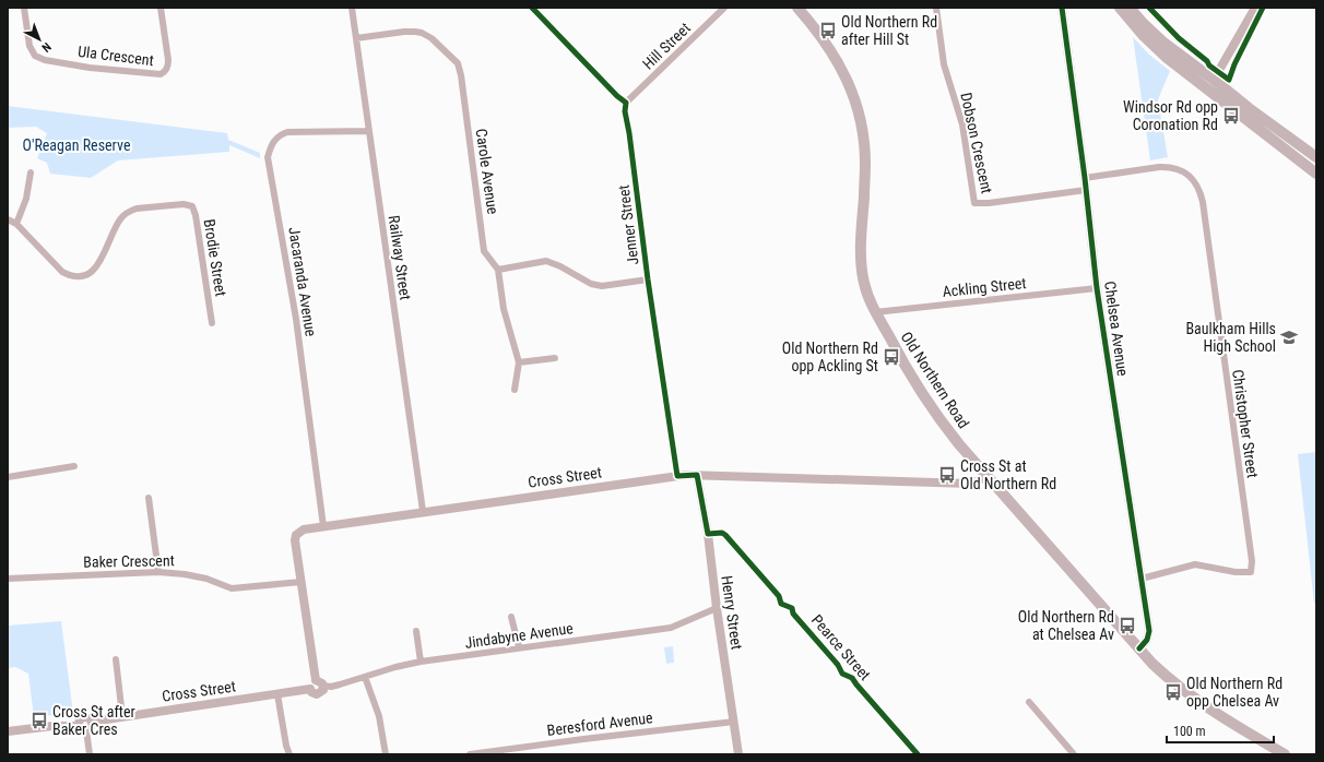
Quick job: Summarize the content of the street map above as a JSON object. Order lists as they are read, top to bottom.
{
  "streets": {
    "main road": ["Old Northern Road"],
    "street": [
      "Hill Street",
      "Ula Crescent",
      "Dobson Crescent",
      "Carole Avenue",
      "Jenner Street",
      "Brodie Street",
      "Railway Street",
      "Jacaranda Avenue",
      "Ackling Street",
      "Chelsea Avenue",
      "Christopher Street",
      "Cross Street",
      "Baker Crescent",
      "Henry Street",
      "Jindabyne Avenue",
      "Pearce Street",
      "Beresford Avenue"
    ]
  },
  "crossings": [
    ["Hill Street", "Jenner Street"],
    ["Dobson Crescent", "Chelsea Avenue"],
    ["Carole Avenue", "Railway Street"],
    ["Jenner Street", "Cross Street"],
    ["Railway Street", "Jacaranda Avenue"],
    ["Railway Street", "Cross Street"],
    ["Jacaranda Avenue", "Cross Street"],
    ["Ackling Street", "Chelsea Avenue"],
    ["Ackling Street", "Old Northern Road"],
    ["Chelsea Avenue", "Old Northern Road"],
    ["Chelsea Avenue", "Christopher Street"],
    ["Old Northern Road", "Cross Street"],
    ["Cross Street", "Baker Crescent"],
    ["Cross Street", "Henry Street"],
    ["Cross Street", "Jindabyne Avenue"],
    ["Henry Street", "Jindabyne Avenue"],
    ["Henry Street", "Pearce Street"],
    ["Henry Street", "Beresford Avenue"]
  ],
  "parks": ["O'Reagan Reserve"],
  "places": {
    "bus stop": [
      "Old Northern Rd after Hill St",
      "Windsor Rd opp Coronation Rd",
      "Old Northern Rd opp Ackling St",
      "Cross St at Old Northern Rd",
      "Old Northern Rd at Chelsea Av",
      "Old Northern Rd opp Chelsea Av",
      "Cross St after Baker Cres"
    ],
    "school or university": ["Baulkham Hills High School"]
  },
  "scale_bar": "100 m",
  "north": "bottom right"
}
